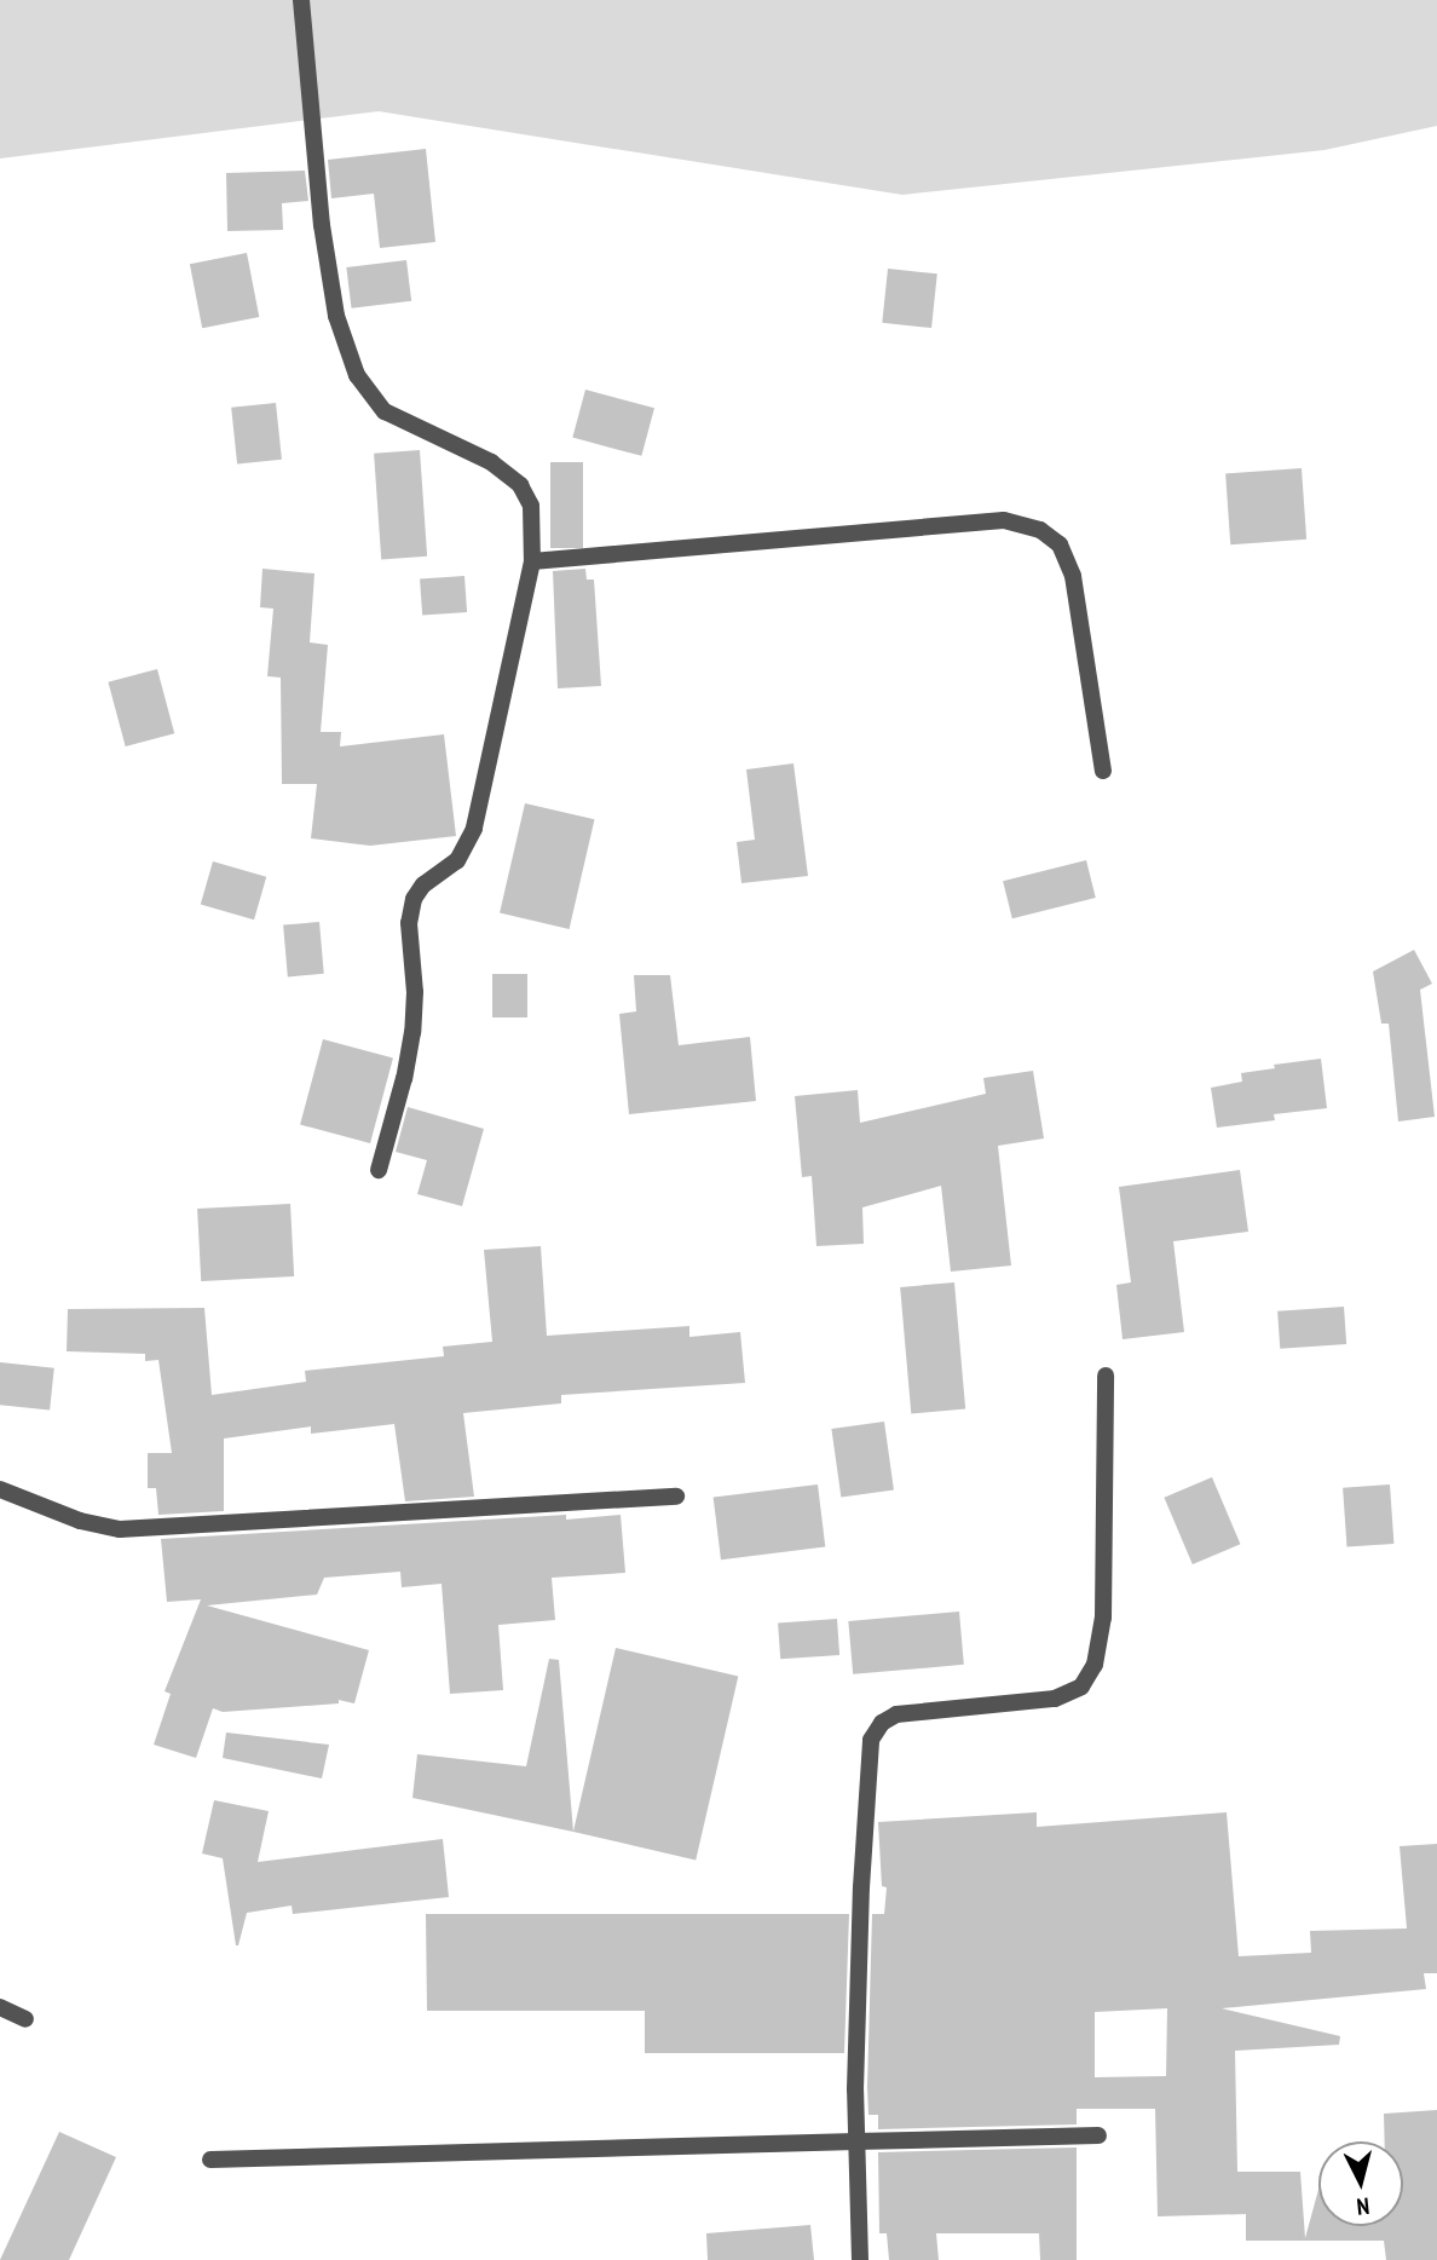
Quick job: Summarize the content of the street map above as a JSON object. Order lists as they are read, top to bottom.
{
  "north": "bottom"
}
